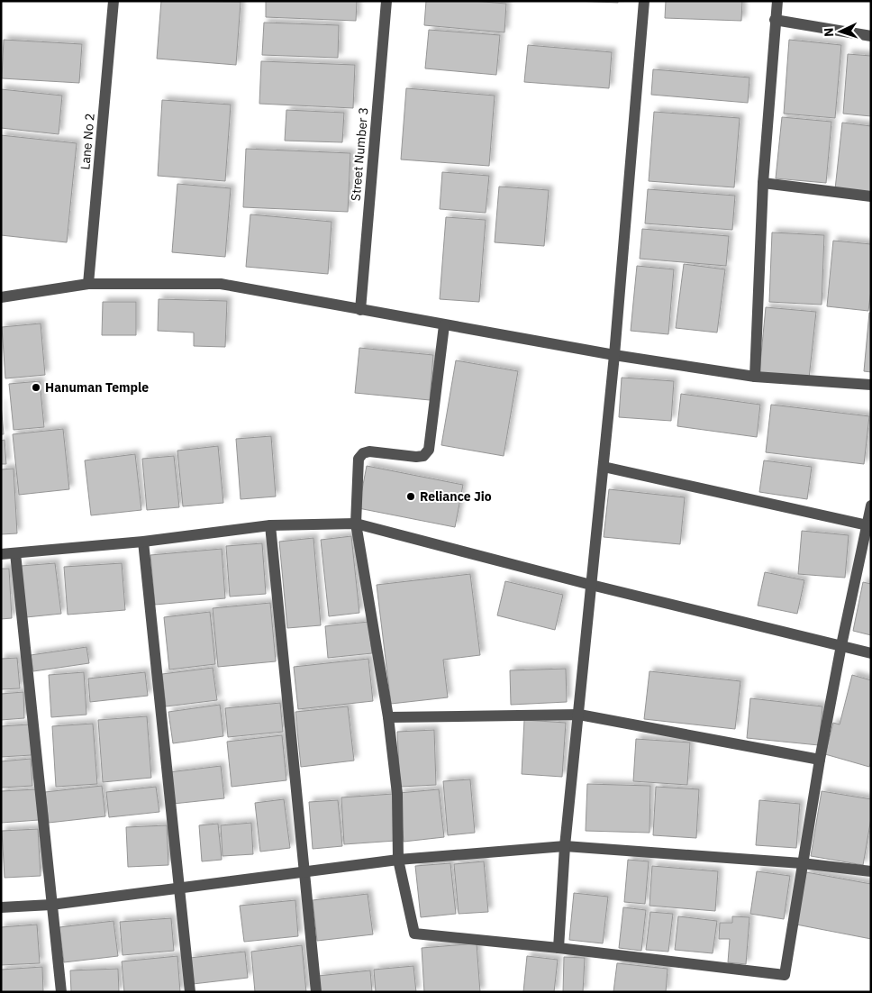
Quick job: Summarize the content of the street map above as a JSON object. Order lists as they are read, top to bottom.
{
  "streets": {
    "street": ["Lane No 2", "Street Number 3"]
  },
  "places": ["Hanuman Temple", "Reliance Jio"],
  "north": "left"
}
